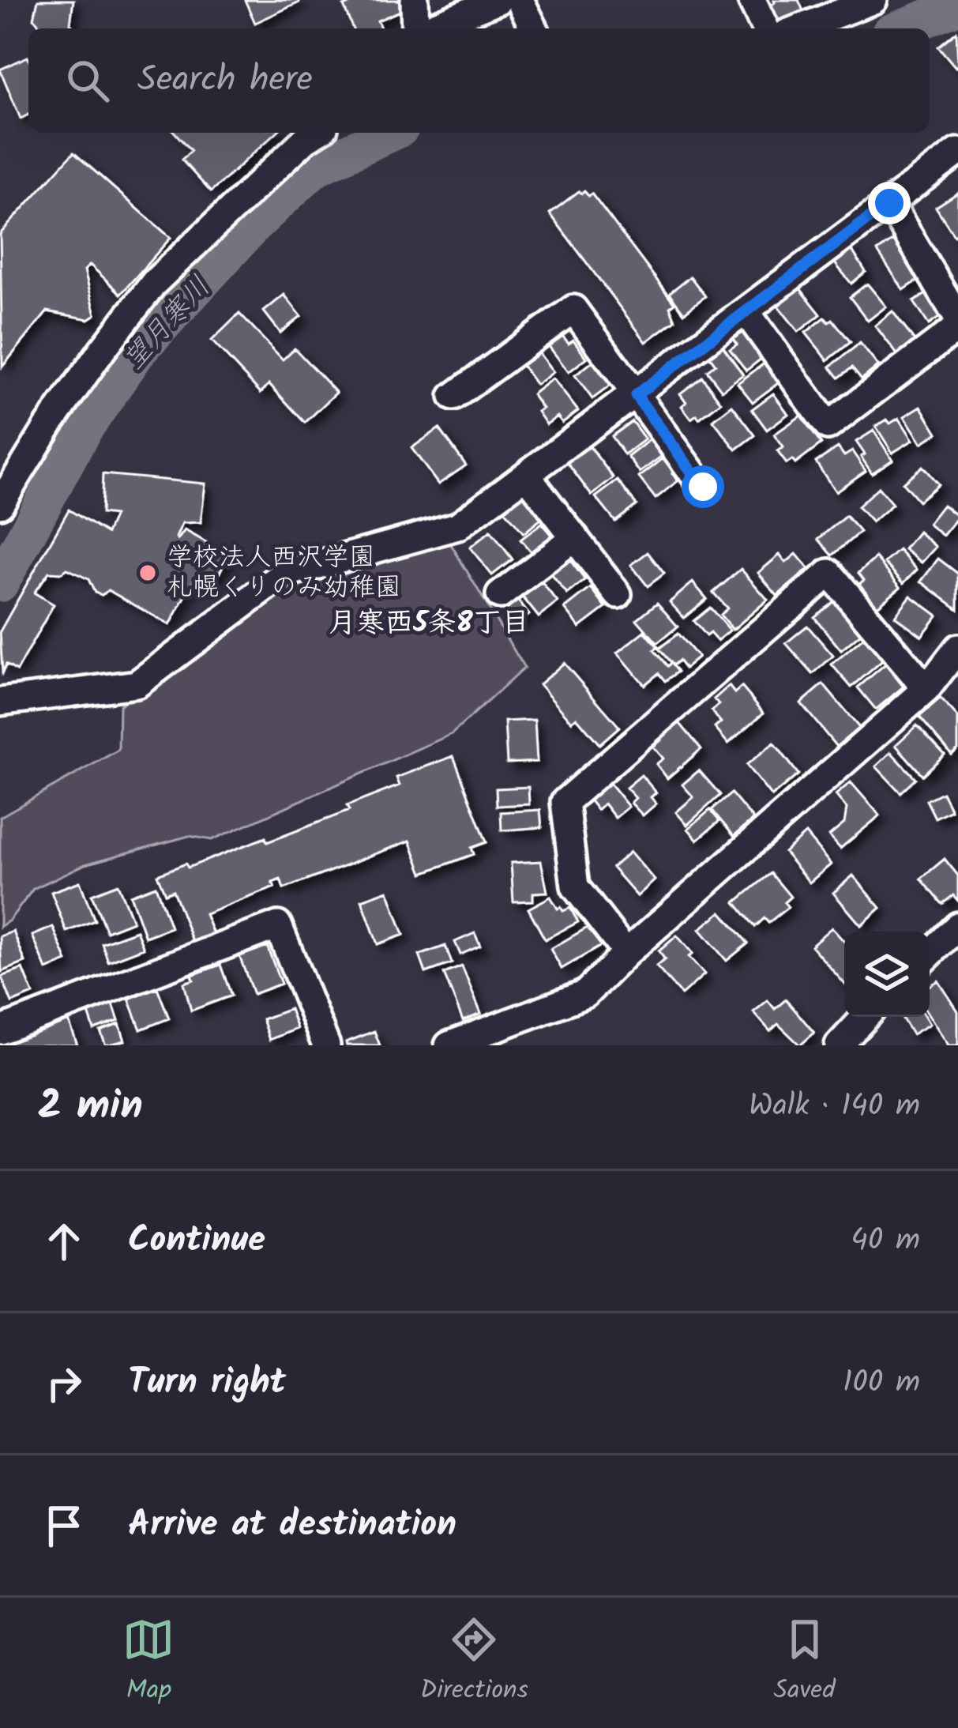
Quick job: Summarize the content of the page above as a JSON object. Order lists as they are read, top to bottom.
{
  "districts": ["月寒西5条8丁目"],
  "water": ["望月寒川"],
  "places": ["学校法人西沢学園 札幌くりのみ幼稚園"],
  "page": {
    "search": "Search here",
    "heading": ["2 min", "Walk · 140 m"],
    "list": [
      ["Continue", "40 m"],
      ["Turn right", "100 m"],
      "Arrive at destination"
    ],
    "nav": ["Map", "Directions", "Saved"]
  }
}
